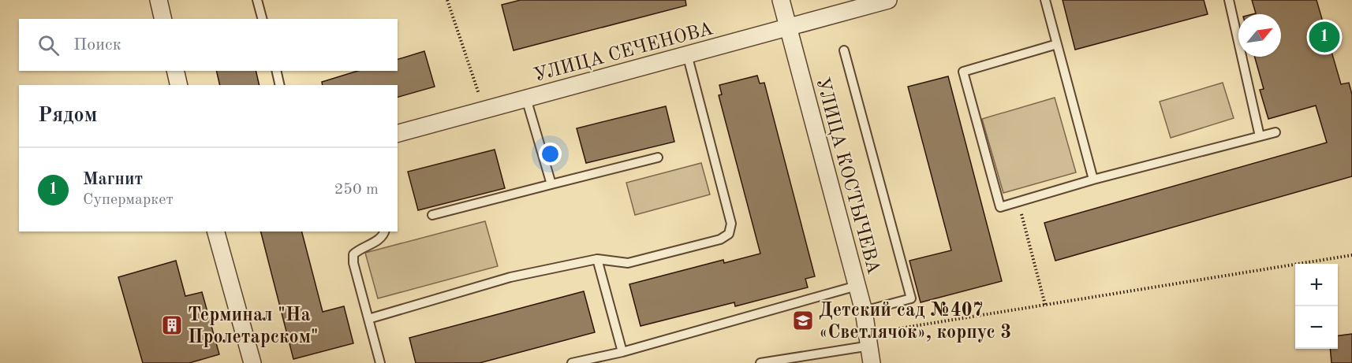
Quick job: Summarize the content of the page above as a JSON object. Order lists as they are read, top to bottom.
{
  "streets": {
    "street": ["УЛИЦА СЕЧЕНОВА", "УЛИЦА КОСТЫЧЕВА"]
  },
  "crossings": [
    ["УЛИЦА СЕЧЕНОВА", "УЛИЦА КОСТЫЧЕВА"]
  ],
  "places": {
    "school or university": ["Детский сад №407 «Светлячок», корпус 3"],
    "building": ["Терминал \"На Пролетарском\""]
  },
  "north": "top right",
  "page": {
    "search": "Поиск",
    "pins": "1",
    "heading": "Рядом",
    "list": [
      {
        "mark": "1",
        "name": "Магнит",
        "note": "Супермаркет",
        "value": "250 m"
      }
    ],
    "map_buttons": ["+", "−"]
  }
}
